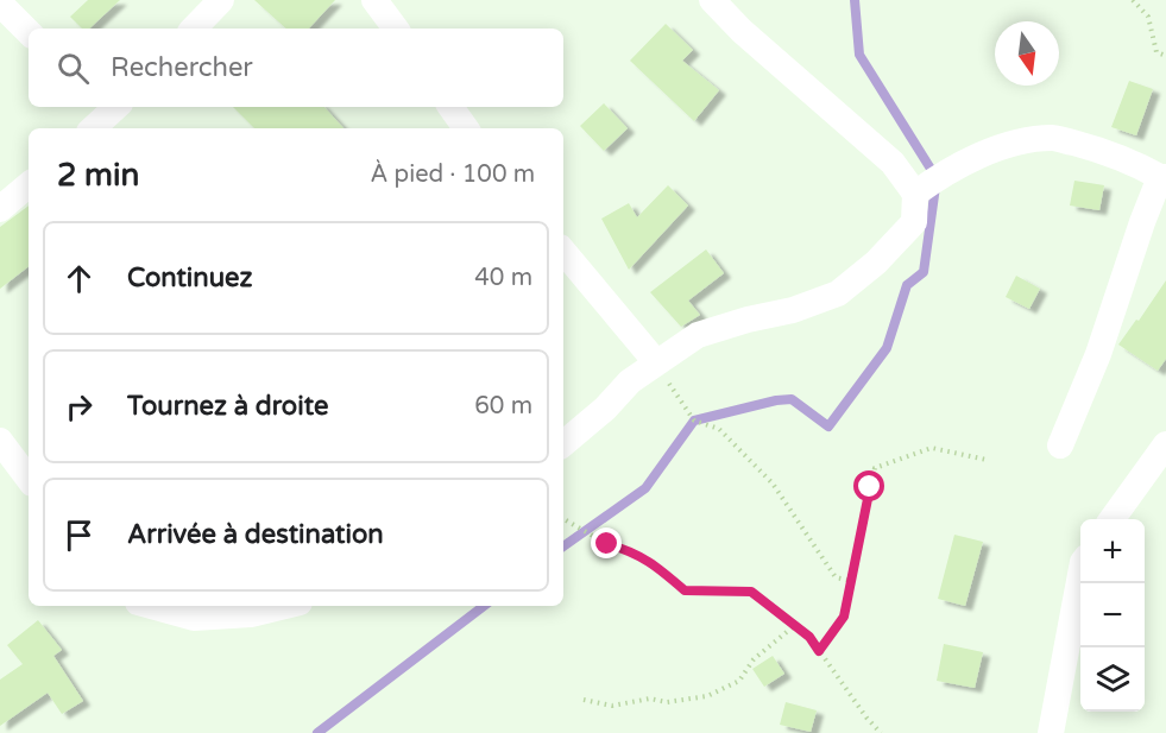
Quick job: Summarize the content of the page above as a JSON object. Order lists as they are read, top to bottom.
{
  "north": "bottom",
  "page": {
    "search": "Rechercher",
    "heading": ["2 min", "À pied · 100 m"],
    "list": [
      ["Continuez", "40 m"],
      ["Tournez à droite", "60 m"],
      "Arrivée à destination"
    ],
    "map_buttons": ["+", "−"]
  }
}
